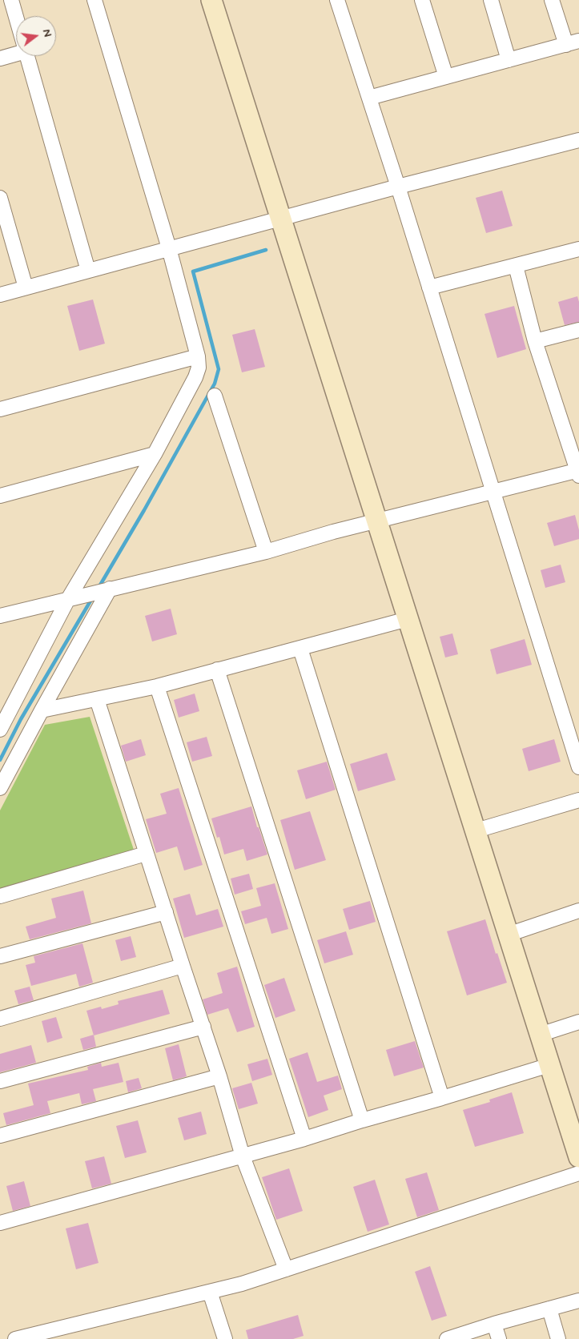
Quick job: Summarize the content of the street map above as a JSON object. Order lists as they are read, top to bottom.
{
  "north": "right"
}
